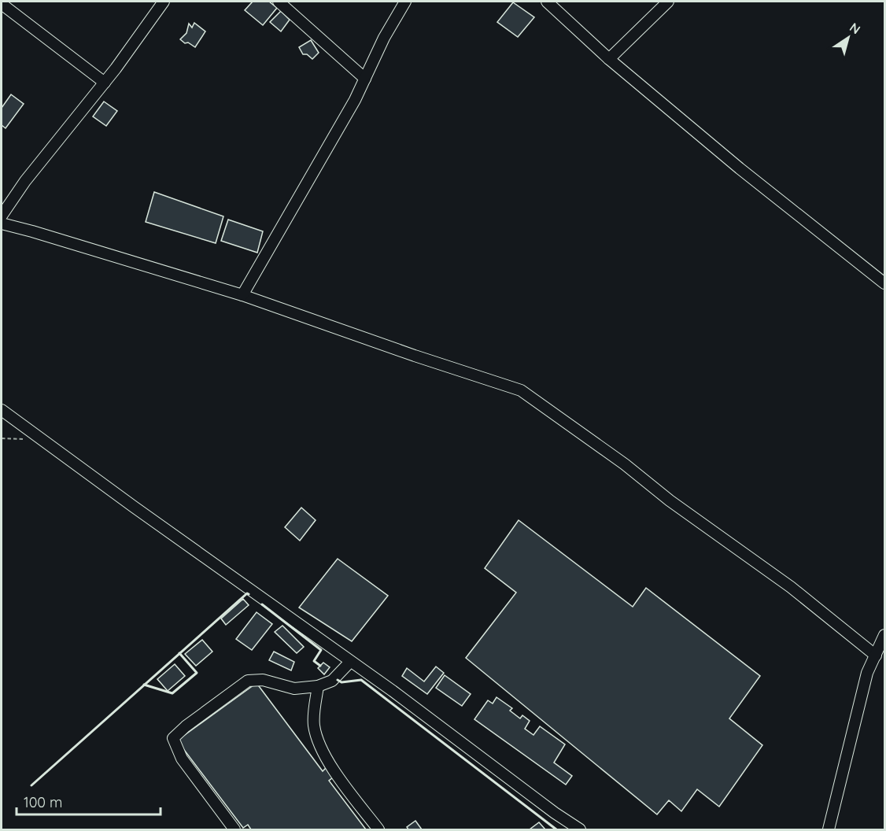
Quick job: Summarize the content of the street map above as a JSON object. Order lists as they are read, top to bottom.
{
  "scale_bar": "100 m",
  "north": "top right"
}
